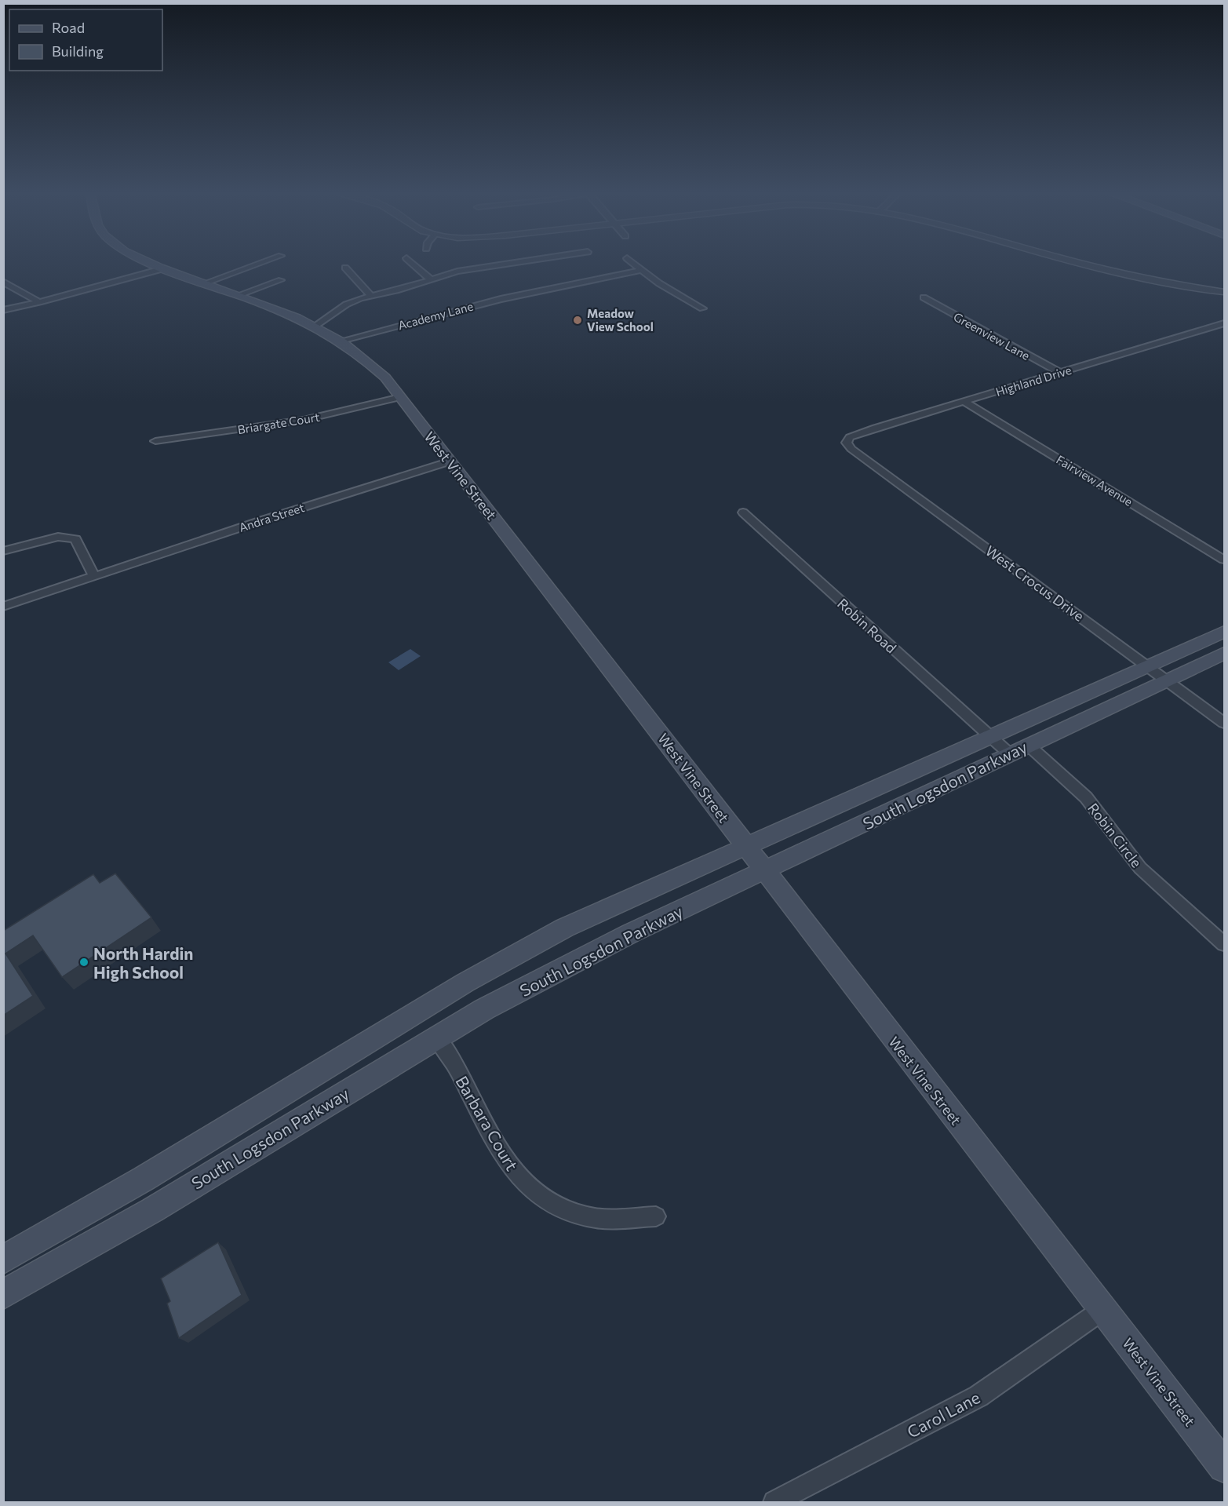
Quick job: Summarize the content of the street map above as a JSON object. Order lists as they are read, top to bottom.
{
  "streets": {
    "main road": ["West Vine Street", "South Logsdon Parkway"],
    "street": [
      "Academy Lane",
      "Greenview Lane",
      "Highland Drive",
      "Briargate Court",
      "Fairview Avenue",
      "Andra Street",
      "West Crocus Drive",
      "Robin Road",
      "Robin Circle",
      "Barbara Court",
      "Carol Lane"
    ]
  },
  "crossings": [
    ["Academy Lane", "West Vine Street"],
    ["Greenview Lane", "Highland Drive"],
    ["Highland Drive", "Fairview Avenue"],
    ["Highland Drive", "West Crocus Drive"],
    ["Briargate Court", "West Vine Street"],
    ["West Vine Street", "Andra Street"],
    ["West Vine Street", "South Logsdon Parkway"],
    ["West Vine Street", "Carol Lane"],
    ["West Crocus Drive", "South Logsdon Parkway"],
    ["Robin Road", "South Logsdon Parkway"],
    ["Robin Road", "Robin Circle"],
    ["South Logsdon Parkway", "Robin Circle"],
    ["South Logsdon Parkway", "Barbara Court"]
  ],
  "places": ["Meadow View School", "North Hardin High School"],
  "legend": ["Road", "Building"]
}
